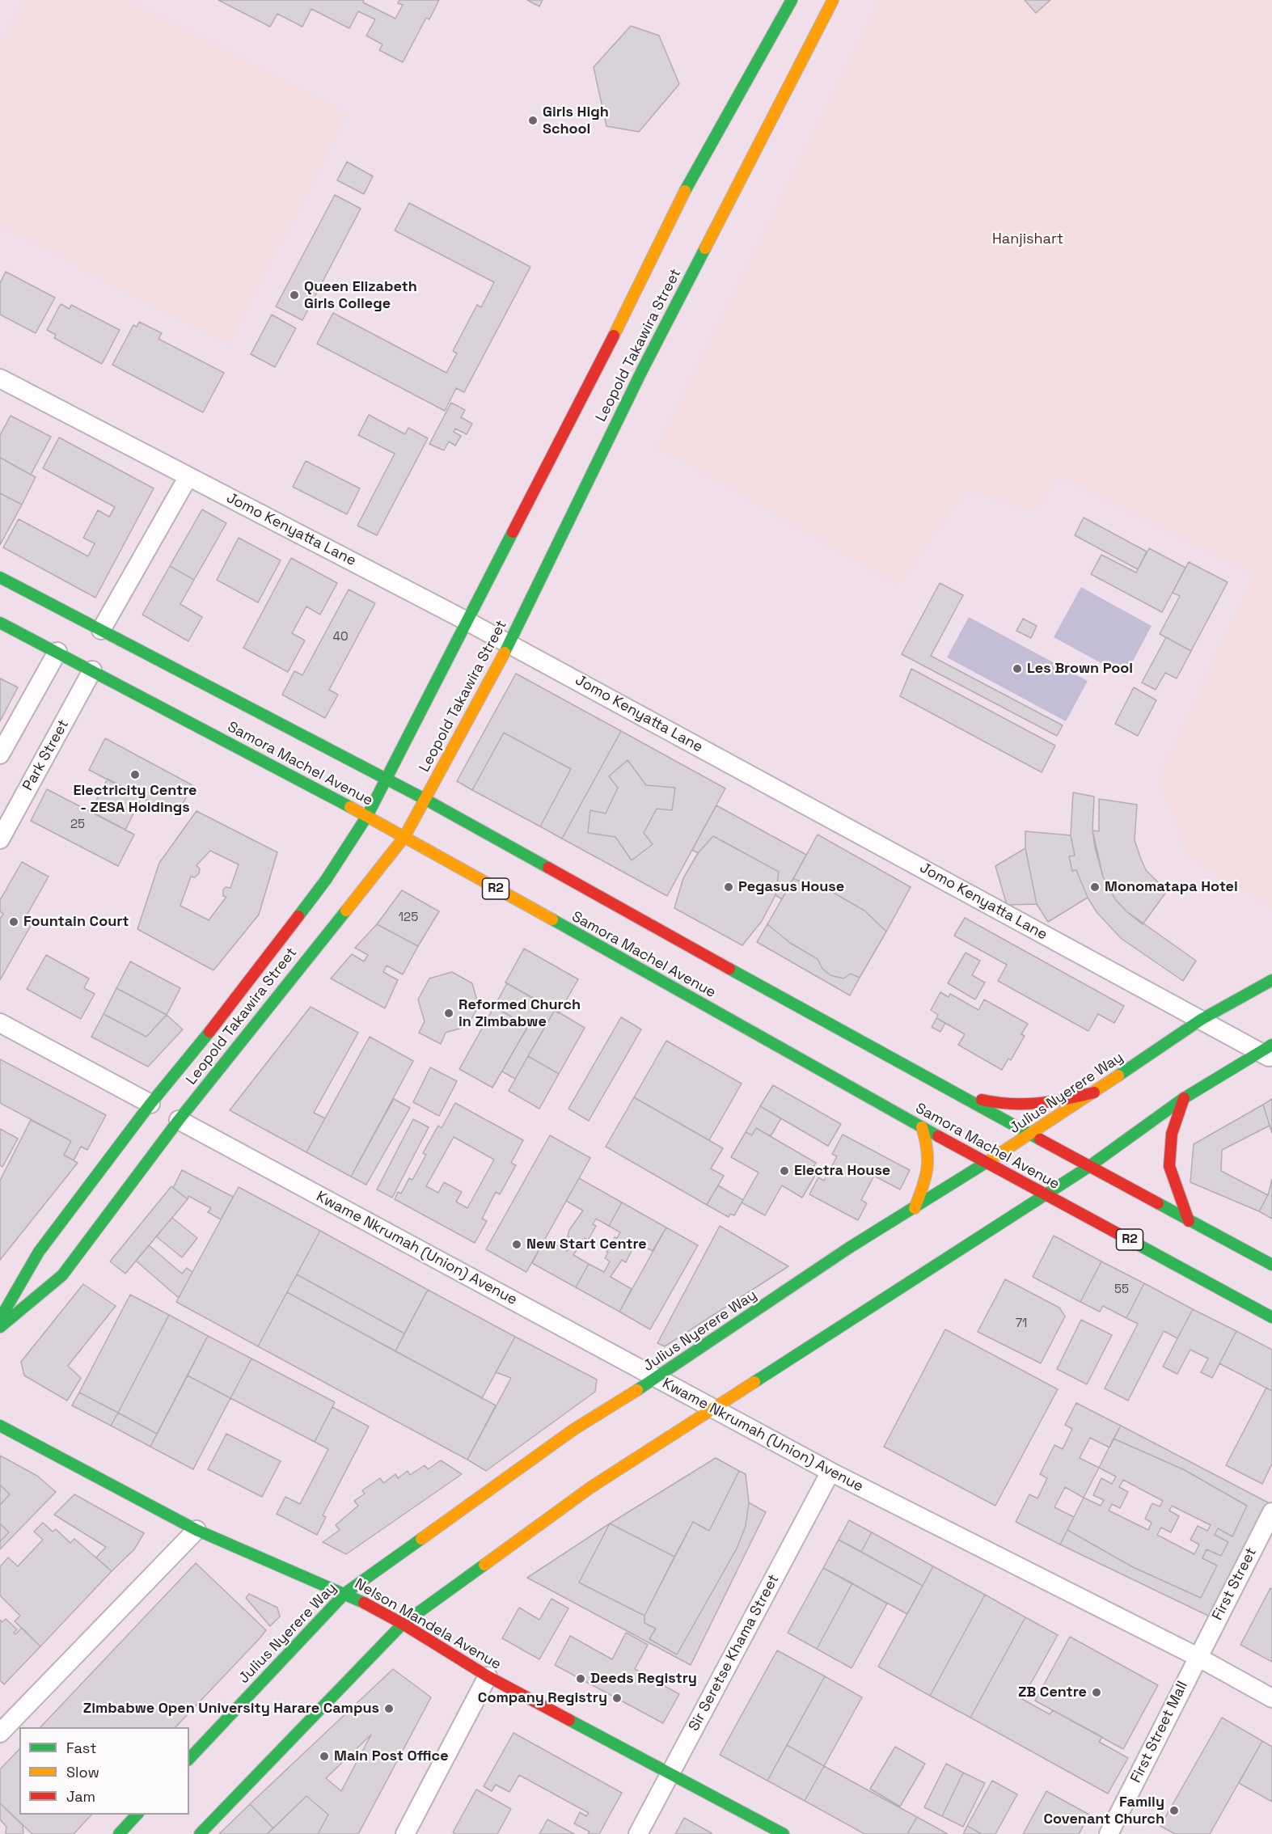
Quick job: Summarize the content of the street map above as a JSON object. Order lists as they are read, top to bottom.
{
  "streets": {
    "main road": [
      "Leopold Takawira Street",
      "Samora Machel Avenue",
      "R2",
      "Julius Nyerere Way",
      "Nelson Mandela Avenue"
    ],
    "street": [
      "Jomo Kenyatta Lane",
      "Park Street",
      "Kwame Nkrumah (Union) Avenue",
      "First Street",
      "Sir Seretse Khama Street",
      "First Street Mall"
    ]
  },
  "crossings": [
    ["Leopold Takawira Street", "Jomo Kenyatta Lane"],
    ["Leopold Takawira Street", "Samora Machel Avenue"],
    ["Leopold Takawira Street", "Kwame Nkrumah (Union) Avenue"],
    ["Jomo Kenyatta Lane", "Julius Nyerere Way"],
    ["Park Street", "Samora Machel Avenue"],
    ["Samora Machel Avenue", "Julius Nyerere Way"],
    ["Julius Nyerere Way", "Kwame Nkrumah (Union) Avenue"],
    ["Julius Nyerere Way", "Nelson Mandela Avenue"],
    ["Kwame Nkrumah (Union) Avenue", "First Street"],
    ["Kwame Nkrumah (Union) Avenue", "Sir Seretse Khama Street"],
    ["Kwame Nkrumah (Union) Avenue", "First Street Mall"],
    ["First Street", "First Street Mall"],
    ["Nelson Mandela Avenue", "Sir Seretse Khama Street"]
  ],
  "parks": ["Hanjishart"],
  "places": [
    "Girls High School",
    "Queen Elizabeth Girls College",
    "Les Brown Pool",
    "Electricity Centre - ZESA Holdings",
    "Pegasus House",
    "Monomatapa Hotel",
    "Fountain Court",
    "Reformed Church in Zimbabwe",
    "Electra House",
    "New Start Centre",
    "Deeds Registry",
    "ZB Centre",
    "Company Registry",
    "Zimbabwe Open University Harare Campus",
    "Main Post Office",
    "Family Covenant Church"
  ],
  "house_numbers": [
    "40",
    "25",
    "125",
    "55",
    "71"
  ],
  "legend": ["Fast", "Slow", "Jam"]
}
